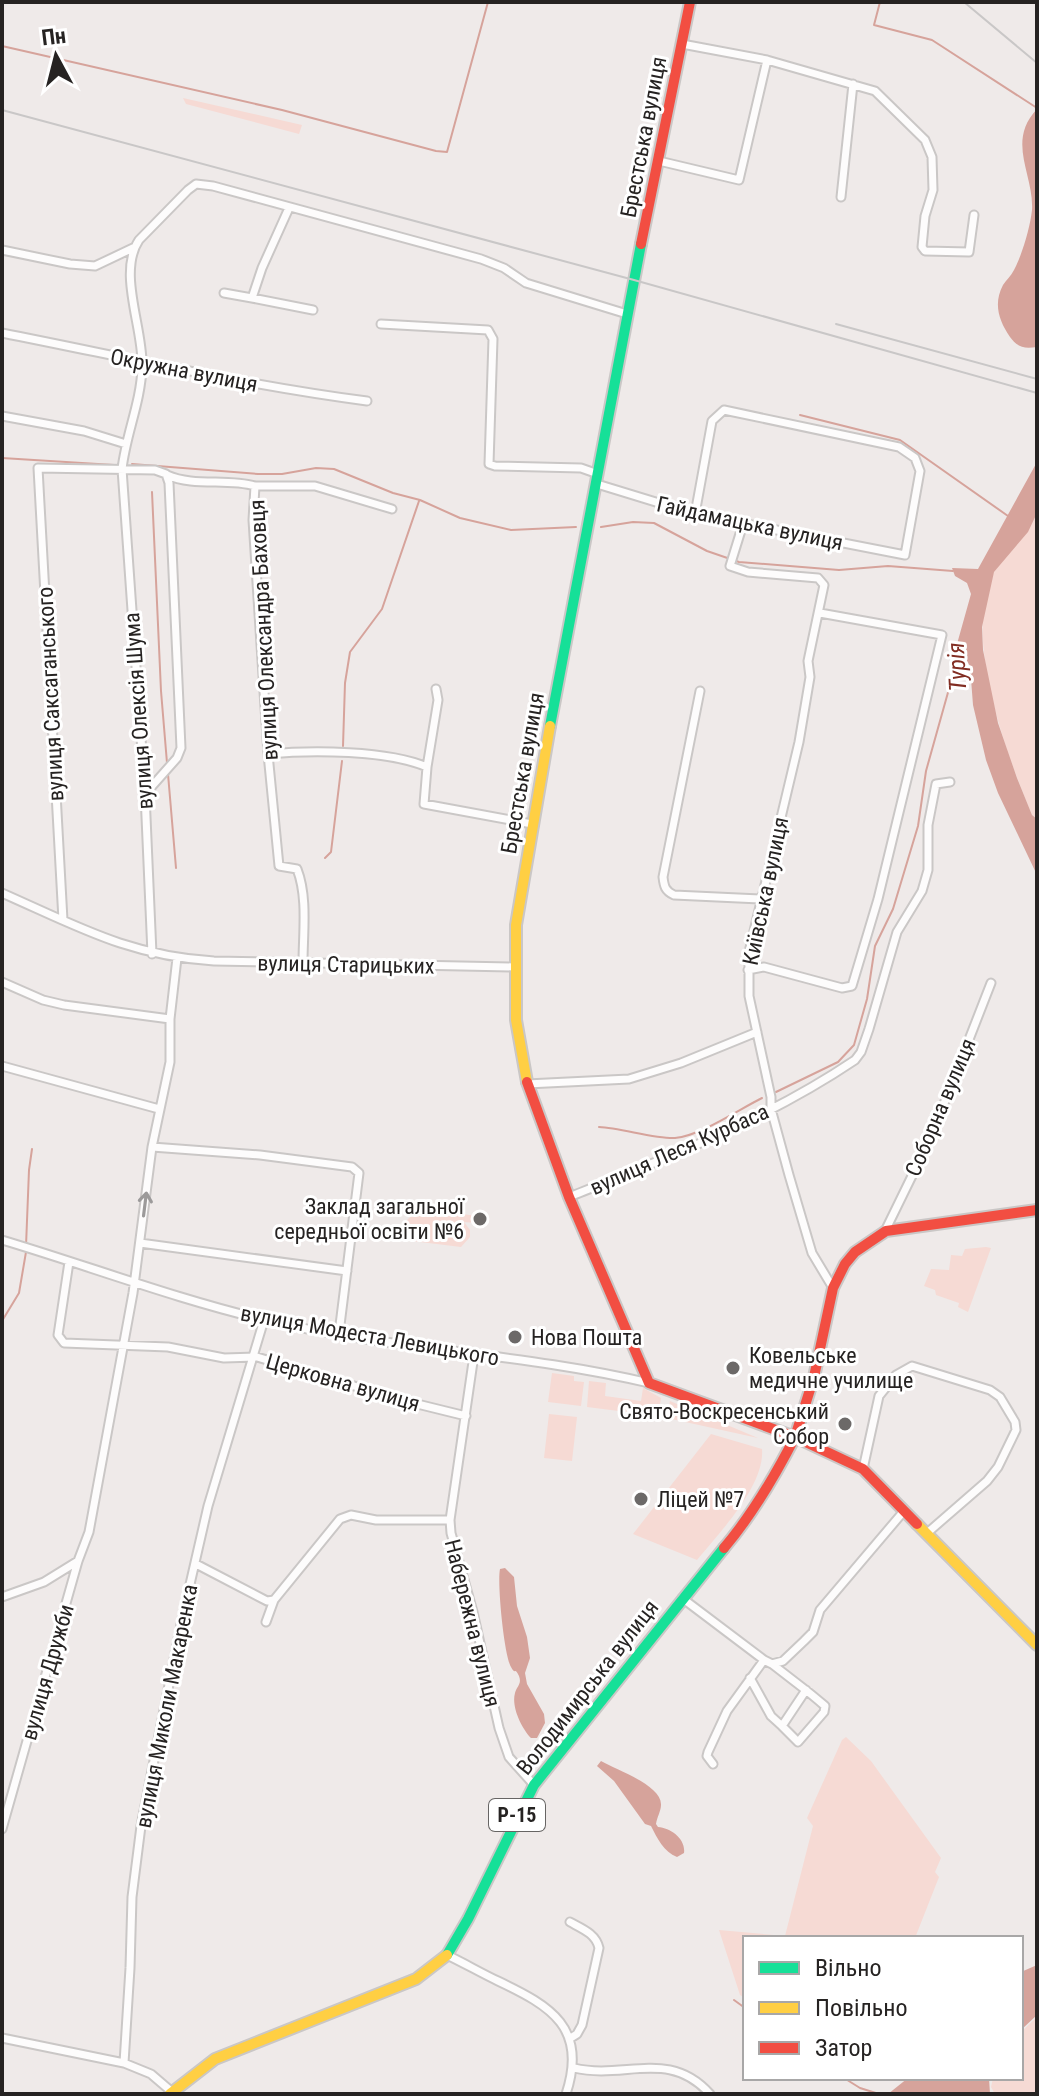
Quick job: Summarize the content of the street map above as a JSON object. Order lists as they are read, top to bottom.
{
  "streets": {
    "main road": ["Брестська вулиця", "Володимирська вулиця", "Р-15"],
    "street": [
      "Окружна вулиця",
      "Гайдамацька вулиця",
      "вулиця Олександра Баховця",
      "вулиця Саксаганського",
      "вулиця Олексія Шума",
      "Київська вулиця",
      "вулиця Старицьких",
      "Соборна вулиця",
      "вулиця Леся Курбаса",
      "вулиця Модеста Левицького",
      "Церковна вулиця",
      "Набережна вулиця",
      "вулиця Дружби",
      "вулиця Миколи Макаренка"
    ]
  },
  "crossings": [
    ["Брестська вулиця", "Гайдамацька вулиця"],
    ["Брестська вулиця", "вулиця Старицьких"],
    ["Брестська вулиця", "вулиця Леся Курбаса"],
    ["Брестська вулиця", "вулиця Модеста Левицького"],
    ["Окружна вулиця", "вулиця Олексія Шума"],
    ["Гайдамацька вулиця", "Київська вулиця"],
    ["вулиця Олександра Баховця", "вулиця Старицьких"],
    ["вулиця Саксаганського", "вулиця Олексія Шума"],
    ["вулиця Саксаганського", "вулиця Старицьких"],
    ["вулиця Олексія Шума", "вулиця Старицьких"],
    ["Київська вулиця", "вулиця Леся Курбаса"],
    ["Київська вулиця", "Володимирська вулиця"],
    ["Соборна вулиця", "Володимирська вулиця"],
    ["вулиця Модеста Левицького", "Церковна вулиця"],
    ["вулиця Модеста Левицького", "Набережна вулиця"],
    ["вулиця Модеста Левицького", "вулиця Миколи Макаренка"],
    ["Церковна вулиця", "Набережна вулиця"],
    ["Церковна вулиця", "вулиця Миколи Макаренка"],
    ["Набережна вулиця", "Володимирська вулиця"]
  ],
  "water": ["Турія"],
  "places": [
    "Заклад загальної середньої освіти №6",
    "Нова Пошта",
    "Ковельське медичне училище",
    "Свято-Воскресенський Собор",
    "Ліцей №7"
  ],
  "legend": ["Вільно", "Повільно", "Затор"],
  "north": "top"
}
